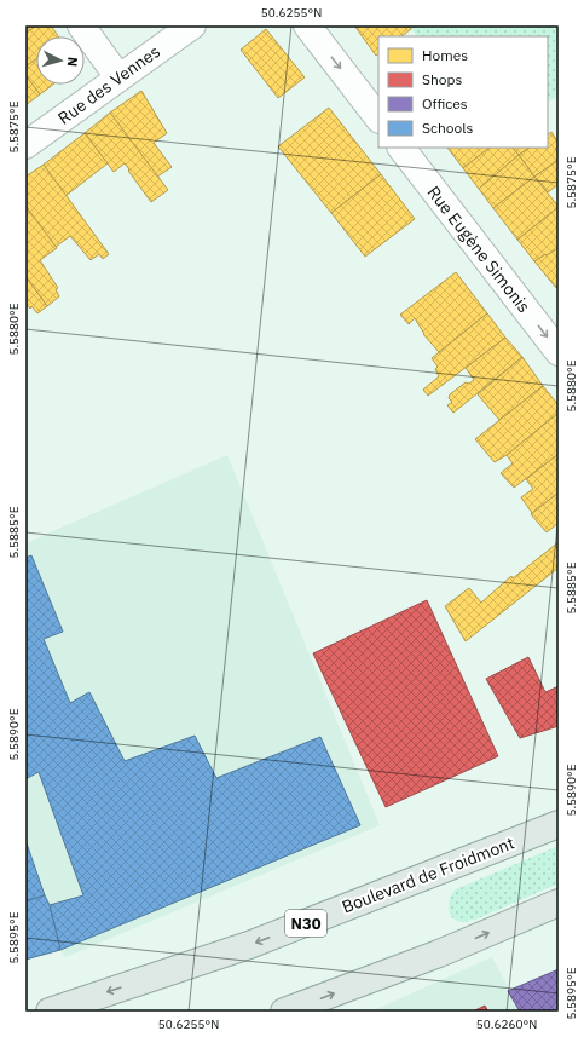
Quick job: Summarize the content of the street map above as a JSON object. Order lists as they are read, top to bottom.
{
  "streets": {
    "main road": ["Boulevard de Froidmont", "N30"],
    "street": ["Rue des Vennes", "Rue Eugène Simonis"]
  },
  "one_way": ["Rue Eugène Simonis"],
  "legend": [
    "Homes",
    "Shops",
    "Offices",
    "Schools"
  ],
  "north": "right",
  "coordinates": [
    "50.6255°N",
    "5.5875°E",
    "5.5880°E",
    "5.5885°E",
    "5.5890°E",
    "5.5895°E",
    "50.6260°N"
  ]
}
